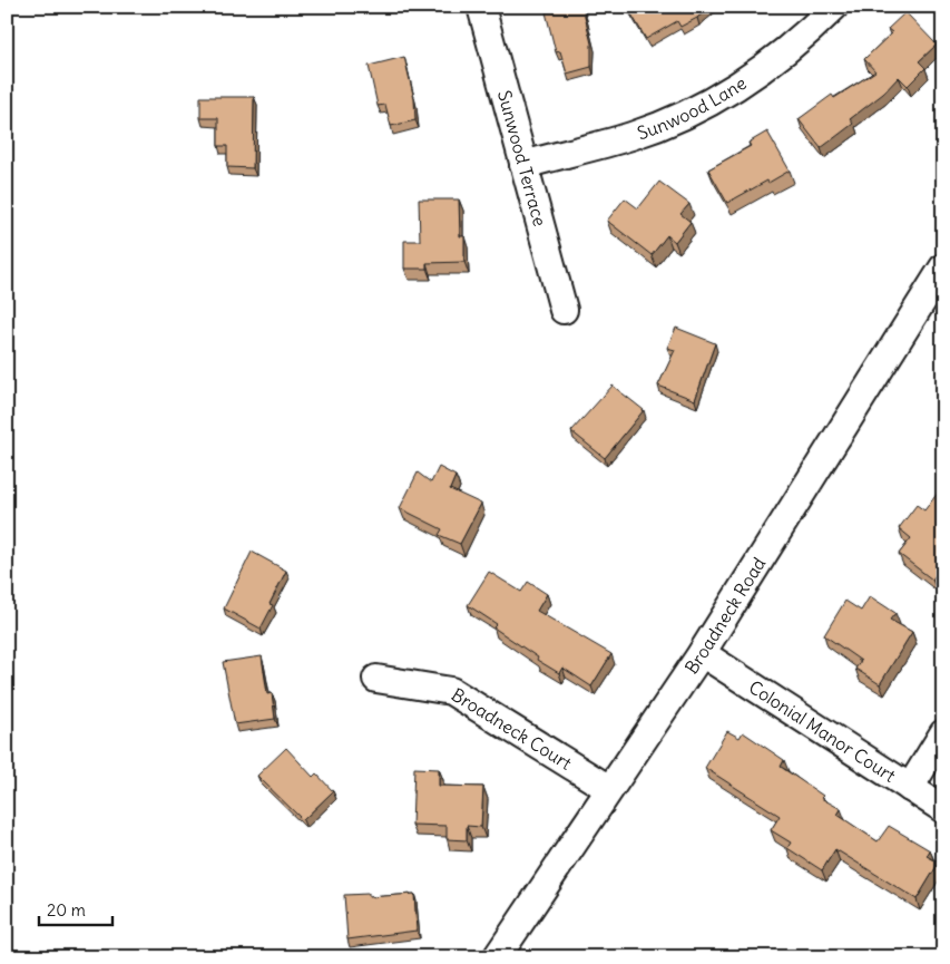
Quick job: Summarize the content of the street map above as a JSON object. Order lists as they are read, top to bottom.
{
  "streets": {
    "street": [
      "Sunwood Lane",
      "Sunwood Terrace",
      "Broadneck Road",
      "Broadneck Court",
      "Colonial Manor Court"
    ]
  },
  "crossings": [
    ["Sunwood Lane", "Sunwood Terrace"],
    ["Broadneck Road", "Broadneck Court"],
    ["Broadneck Road", "Colonial Manor Court"]
  ],
  "scale_bar": "20 m"
}
